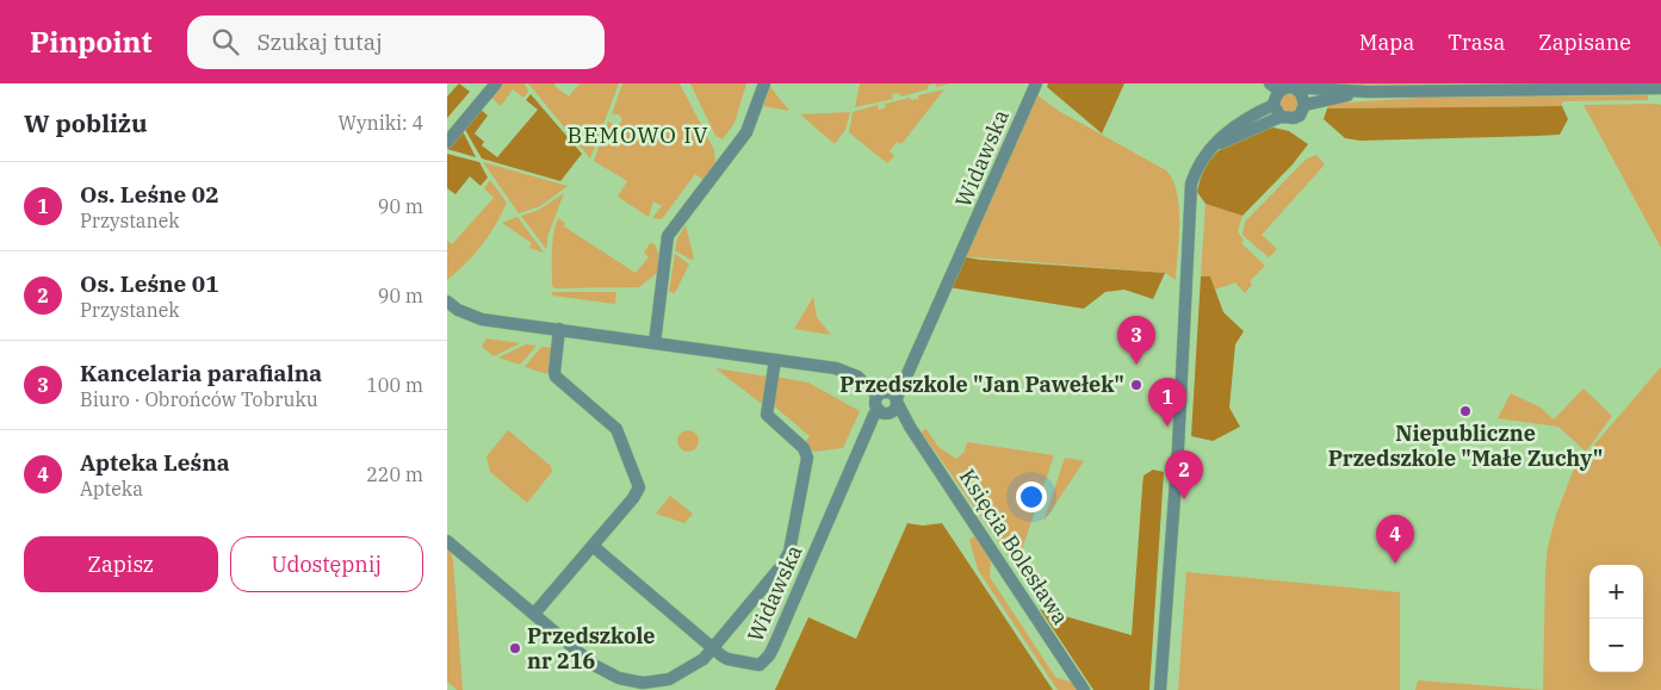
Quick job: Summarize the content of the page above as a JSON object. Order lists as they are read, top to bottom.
{
  "streets": {
    "street": ["Widawska", "Księcia Bolesława"]
  },
  "crossings": [
    ["Widawska", "Księcia Bolesława"]
  ],
  "districts": ["BEMOWO IV"],
  "places": ["Przedszkole \"Jan Pawełek\"", "Niepubliczne Przedszkole \"Małe Zuchy\"", "Przedszkole nr 216"],
  "page": {
    "header": "Pinpoint",
    "search": "Szukaj tutaj",
    "nav": ["Mapa", "Trasa", "Zapisane"],
    "heading": ["W pobliżu", "Wyniki: 4"],
    "list": [
      {
        "mark": "1",
        "name": "Os. Leśne 02",
        "note": "Przystanek",
        "value": "90 m"
      },
      {
        "mark": "2",
        "name": "Os. Leśne 01",
        "note": "Przystanek",
        "value": "90 m"
      },
      {
        "mark": "3",
        "name": "Kancelaria parafialna",
        "note": "Biuro · Obrońców Tobruku",
        "value": "100 m"
      },
      {
        "mark": "4",
        "name": "Apteka Leśna",
        "note": "Apteka",
        "value": "220 m"
      }
    ],
    "pins": [
      "3",
      "1",
      "2",
      "4"
    ],
    "buttons": ["Zapisz", "Udostępnij"],
    "map_buttons": ["+", "−"]
  }
}
